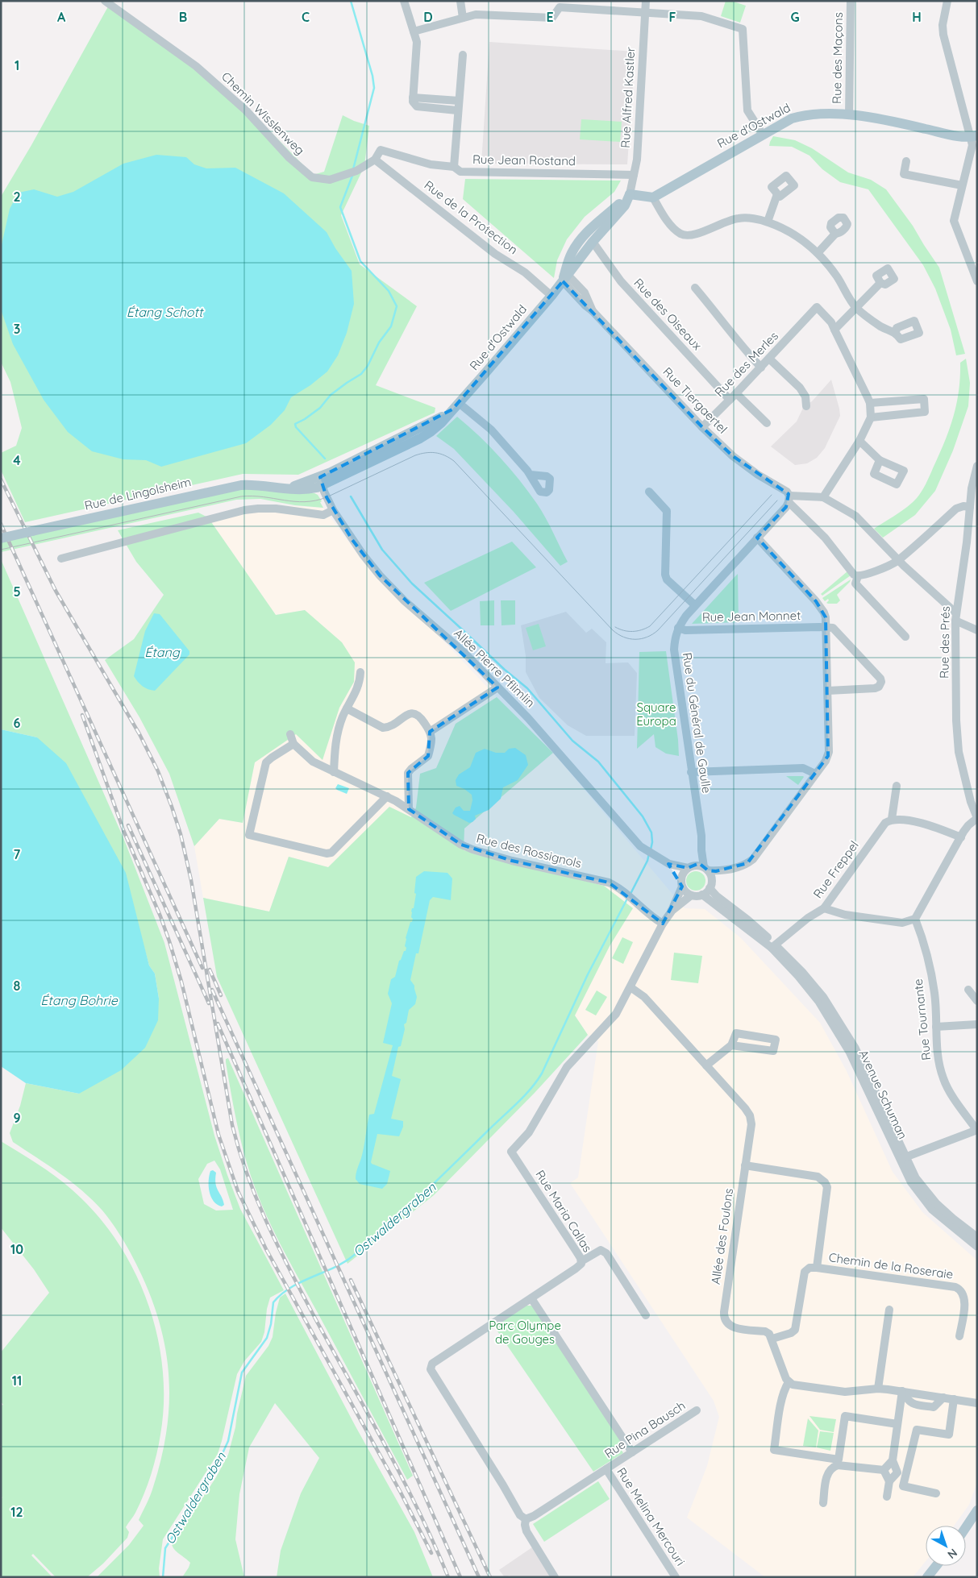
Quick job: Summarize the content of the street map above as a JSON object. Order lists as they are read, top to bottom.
{
  "streets": {
    "main road": ["Rue d'Ostwald", "Rue de Lingolsheim"],
    "street": [
      "Rue des Maçons",
      "Rue Alfred Kastler",
      "Chemin Wisslenweg",
      "Rue Jean Rostand",
      "Rue de la Protection",
      "Rue des Oiseaux",
      "Rue des Merles",
      "Rue Tiergaertel",
      "Rue Jean Monnet",
      "Rue des Prés",
      "Allée Pierre Pflimlin",
      "Rue du Général de Gaulle",
      "Rue des Rossignols",
      "Rue Freppel",
      "Rue Tournante",
      "Avenue Schuman",
      "Rue Maria Callas",
      "Allée des Foulons",
      "Chemin de la Roseraie",
      "Rue Pina Bausch",
      "Rue Melina Mercouri"
    ]
  },
  "crossings": [
    ["Rue des Maçons", "Rue d'Ostwald"],
    ["Rue Alfred Kastler", "Rue d'Ostwald"],
    ["Rue Alfred Kastler", "Rue Jean Rostand"],
    ["Chemin Wisslenweg", "Rue Jean Rostand"],
    ["Chemin Wisslenweg", "Rue de la Protection"],
    ["Rue d'Ostwald", "Rue de la Protection"],
    ["Rue d'Ostwald", "Rue des Oiseaux"],
    ["Rue d'Ostwald", "Rue Tiergaertel"],
    ["Rue d'Ostwald", "Rue de Lingolsheim"],
    ["Rue d'Ostwald", "Allée Pierre Pflimlin"],
    ["Rue Jean Rostand", "Rue de la Protection"],
    ["Rue des Oiseaux", "Rue des Merles"],
    ["Rue des Merles", "Rue Tiergaertel"],
    ["Rue Tiergaertel", "Rue du Général de Gaulle"],
    ["Rue de Lingolsheim", "Allée Pierre Pflimlin"],
    ["Rue Jean Monnet", "Rue du Général de Gaulle"],
    ["Allée Pierre Pflimlin", "Rue du Général de Gaulle"],
    ["Allée Pierre Pflimlin", "Avenue Schuman"],
    ["Allée Pierre Pflimlin", "Rue Maria Callas"],
    ["Rue du Général de Gaulle", "Avenue Schuman"],
    ["Rue du Général de Gaulle", "Rue Maria Callas"],
    ["Rue des Rossignols", "Rue Maria Callas"],
    ["Rue Freppel", "Avenue Schuman"],
    ["Avenue Schuman", "Rue Maria Callas"],
    ["Rue Maria Callas", "Allée des Foulons"],
    ["Rue Pina Bausch", "Rue Melina Mercouri"]
  ],
  "water": [
    "Étang Schott",
    "Étang",
    "Étang Bohrie",
    "Ostwaldergraben"
  ],
  "parks": ["Square Europa", "Parc Olympe de Gouges"],
  "north": "bottom right",
  "grid": {
    "columns": [
      "A",
      "B",
      "C",
      "D",
      "E",
      "F",
      "G",
      "H"
    ],
    "rows": [
      "1",
      "2",
      "3",
      "4",
      "5",
      "6",
      "7",
      "8",
      "9",
      "10",
      "11",
      "12"
    ]
  }
}
